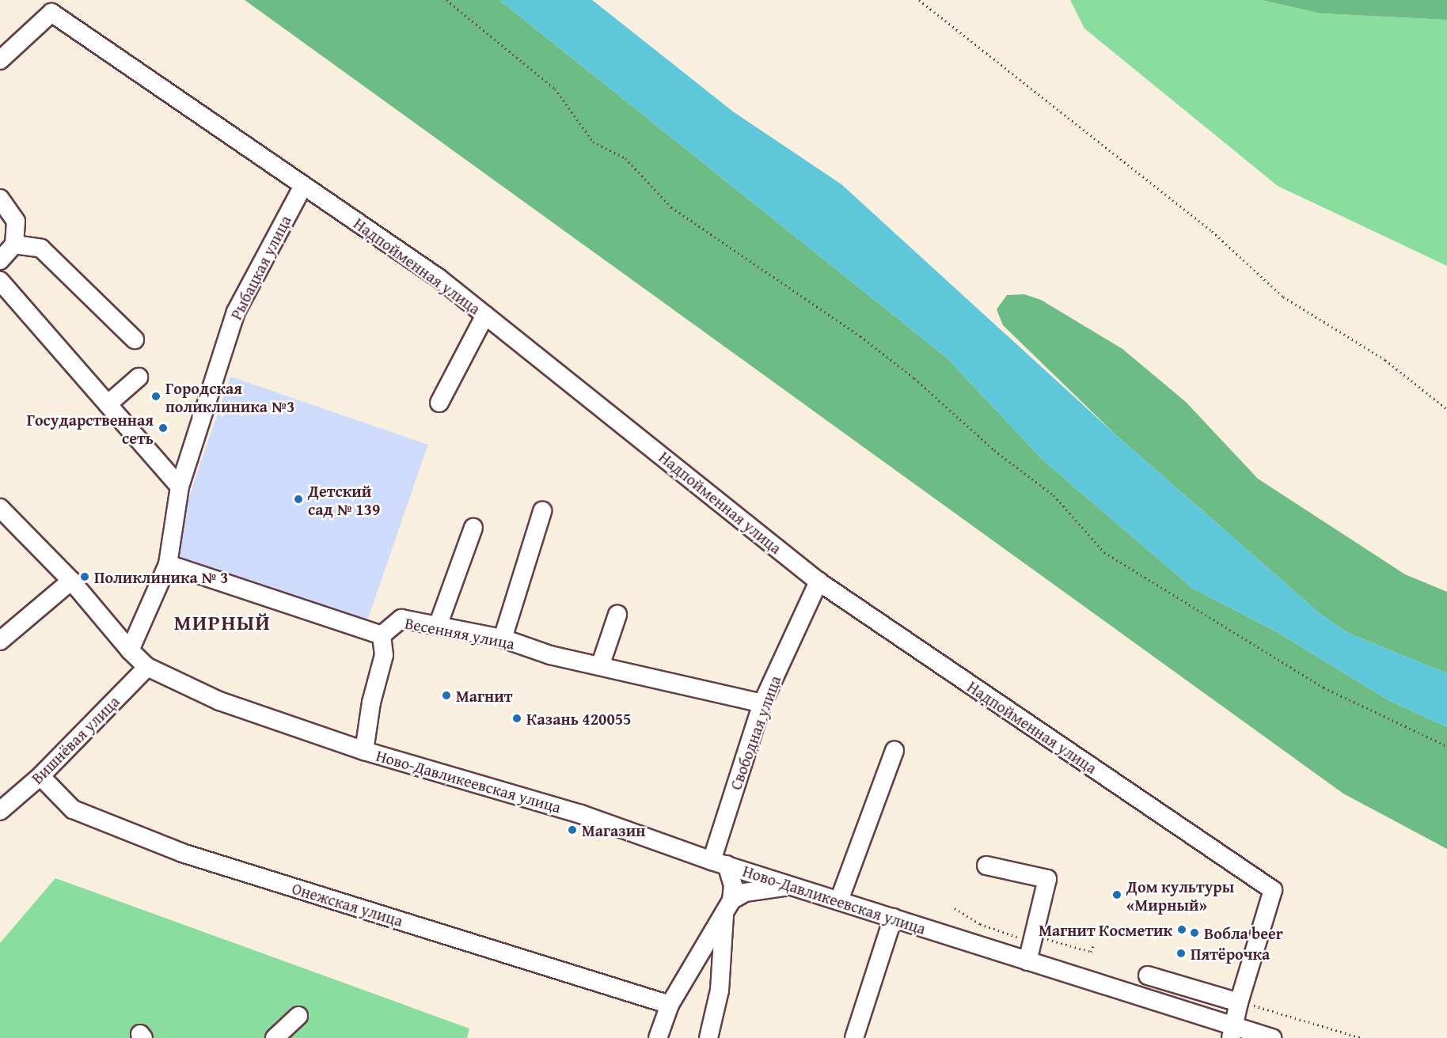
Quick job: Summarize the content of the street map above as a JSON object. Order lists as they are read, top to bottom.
{
  "streets": {
    "street": [
      "Надпойменная улица",
      "Рыбацкая улица",
      "Весенняя улица",
      "Свободная улица",
      "Вишнёвая улица",
      "Ново-Давликеевская улица",
      "Онежская улица"
    ]
  },
  "crossings": [
    ["Надпойменная улица", "Рыбацкая улица"],
    ["Надпойменная улица", "Свободная улица"],
    ["Надпойменная улица", "Ново-Давликеевская улица"],
    ["Рыбацкая улица", "Весенняя улица"],
    ["Рыбацкая улица", "Ново-Давликеевская улица"],
    ["Весенняя улица", "Свободная улица"],
    ["Свободная улица", "Ново-Давликеевская улица"],
    ["Вишнёвая улица", "Ново-Давликеевская улица"],
    ["Вишнёвая улица", "Онежская улица"]
  ],
  "districts": ["МИРНЫЙ"],
  "places": [
    "Городская поликлиника №3",
    "Государственная сеть",
    "Детский сад № 139",
    "Поликлиника № 3",
    "Магнит",
    "Казань 420055",
    "Магазин",
    "Дом культуры «Мирный»",
    "Магнит Косметик",
    "Вобла beer",
    "Пятёрочка"
  ]
}
